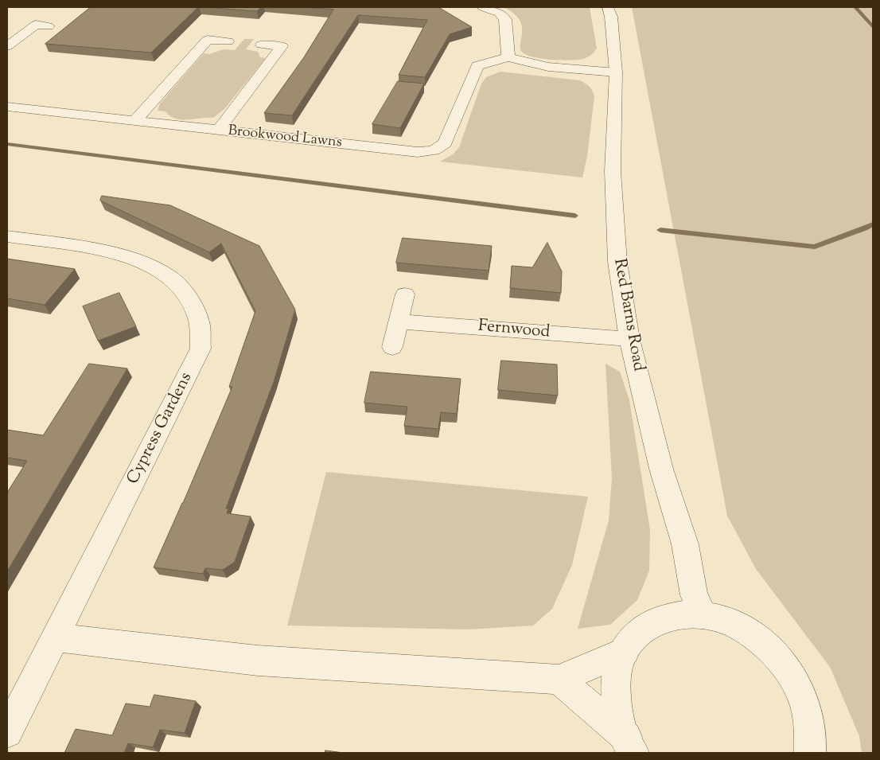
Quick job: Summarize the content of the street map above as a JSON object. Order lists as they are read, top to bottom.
{
  "streets": {
    "street": [
      "Brookwood Lawns",
      "Red Barns Road",
      "Fernwood",
      "Cypress Gardens"
    ]
  },
  "crossings": [
    ["Red Barns Road", "Fernwood"]
  ]
}
